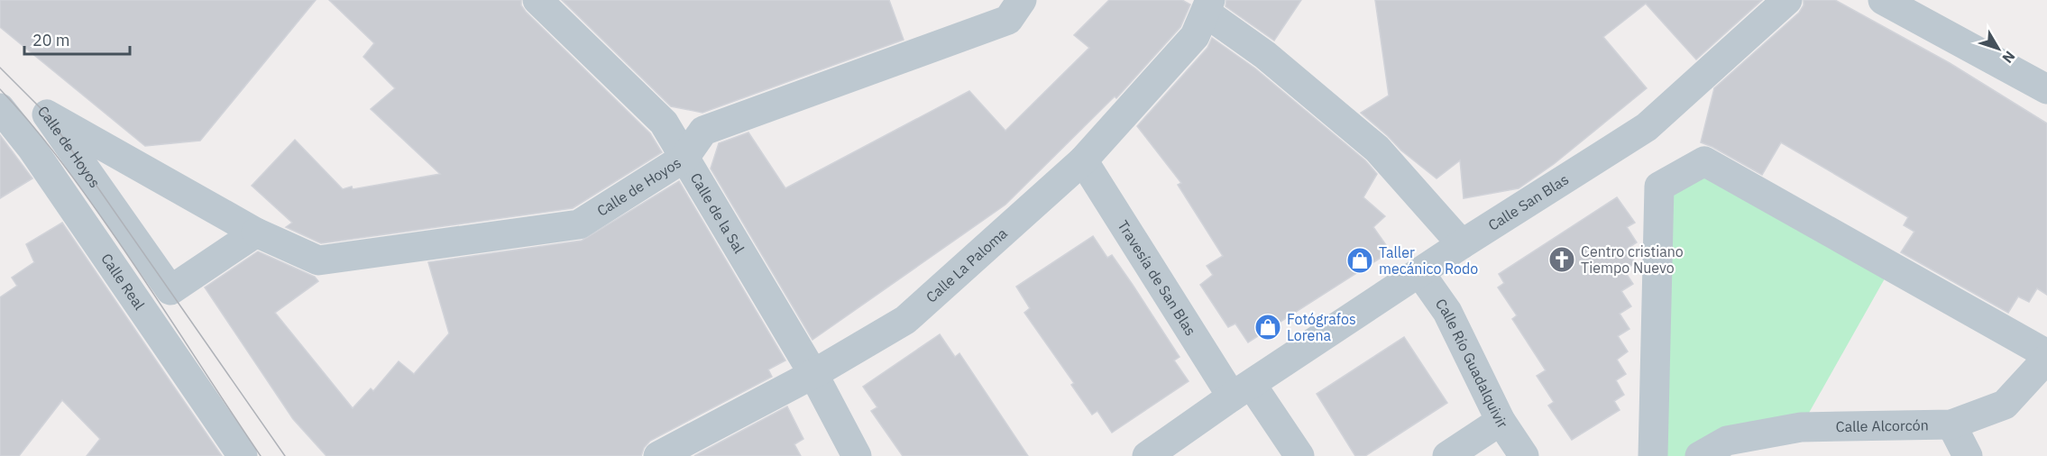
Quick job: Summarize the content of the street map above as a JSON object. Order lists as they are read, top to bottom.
{
  "streets": {
    "street": [
      "Calle de Hoyos",
      "Calle San Blas",
      "Calle de la Sal",
      "Calle La Paloma",
      "Travesía de San Blas",
      "Calle Real",
      "Calle Río Guadalquivir",
      "Calle Alcorcón"
    ]
  },
  "crossings": [
    ["Calle de Hoyos", "Calle de la Sal"],
    ["Calle San Blas", "Travesía de San Blas"],
    ["Calle San Blas", "Calle Río Guadalquivir"],
    ["Calle de la Sal", "Calle La Paloma"],
    ["Calle La Paloma", "Travesía de San Blas"]
  ],
  "places": {
    "church": ["Centro cristiano Tiempo Nuevo"],
    "shop": ["Taller mecánico Rodo", "Fotógrafos Lorena"]
  },
  "scale_bar": "20 m",
  "north": "bottom right"
}
